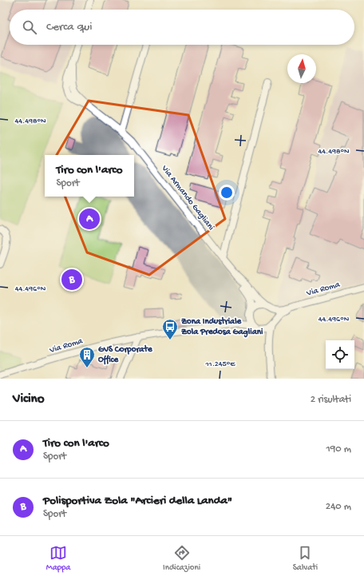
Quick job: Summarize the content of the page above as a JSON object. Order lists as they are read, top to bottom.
{
  "streets": {
    "street": ["Via Armando Gagliani", "Via Roma"]
  },
  "crossings": [
    ["Via Armando Gagliani", "Via Roma"]
  ],
  "places": {
    "bus stop": ["Zona Industriale Zola Predosa Gagliani"],
    "building": ["GVS Corporate Office"]
  },
  "north": "top",
  "page": {
    "search": "Cerca qui",
    "popup": ["Tiro con l'arco", "Sport"],
    "pins": ["A", "B"],
    "heading": ["Vicino", "2 risultati"],
    "list": [
      {
        "mark": "A",
        "name": "Tiro con l'arco",
        "note": "Sport",
        "value": "190 m"
      },
      {
        "mark": "B",
        "name": "Polisportiva Zola \"Arcieri della Landa\"",
        "note": "Sport",
        "value": "240 m"
      }
    ],
    "nav": ["Mappa", "Indicazioni", "Salvati"]
  },
  "coordinates": ["44.498°N", "44.496°N", "11.245°E"]
}
